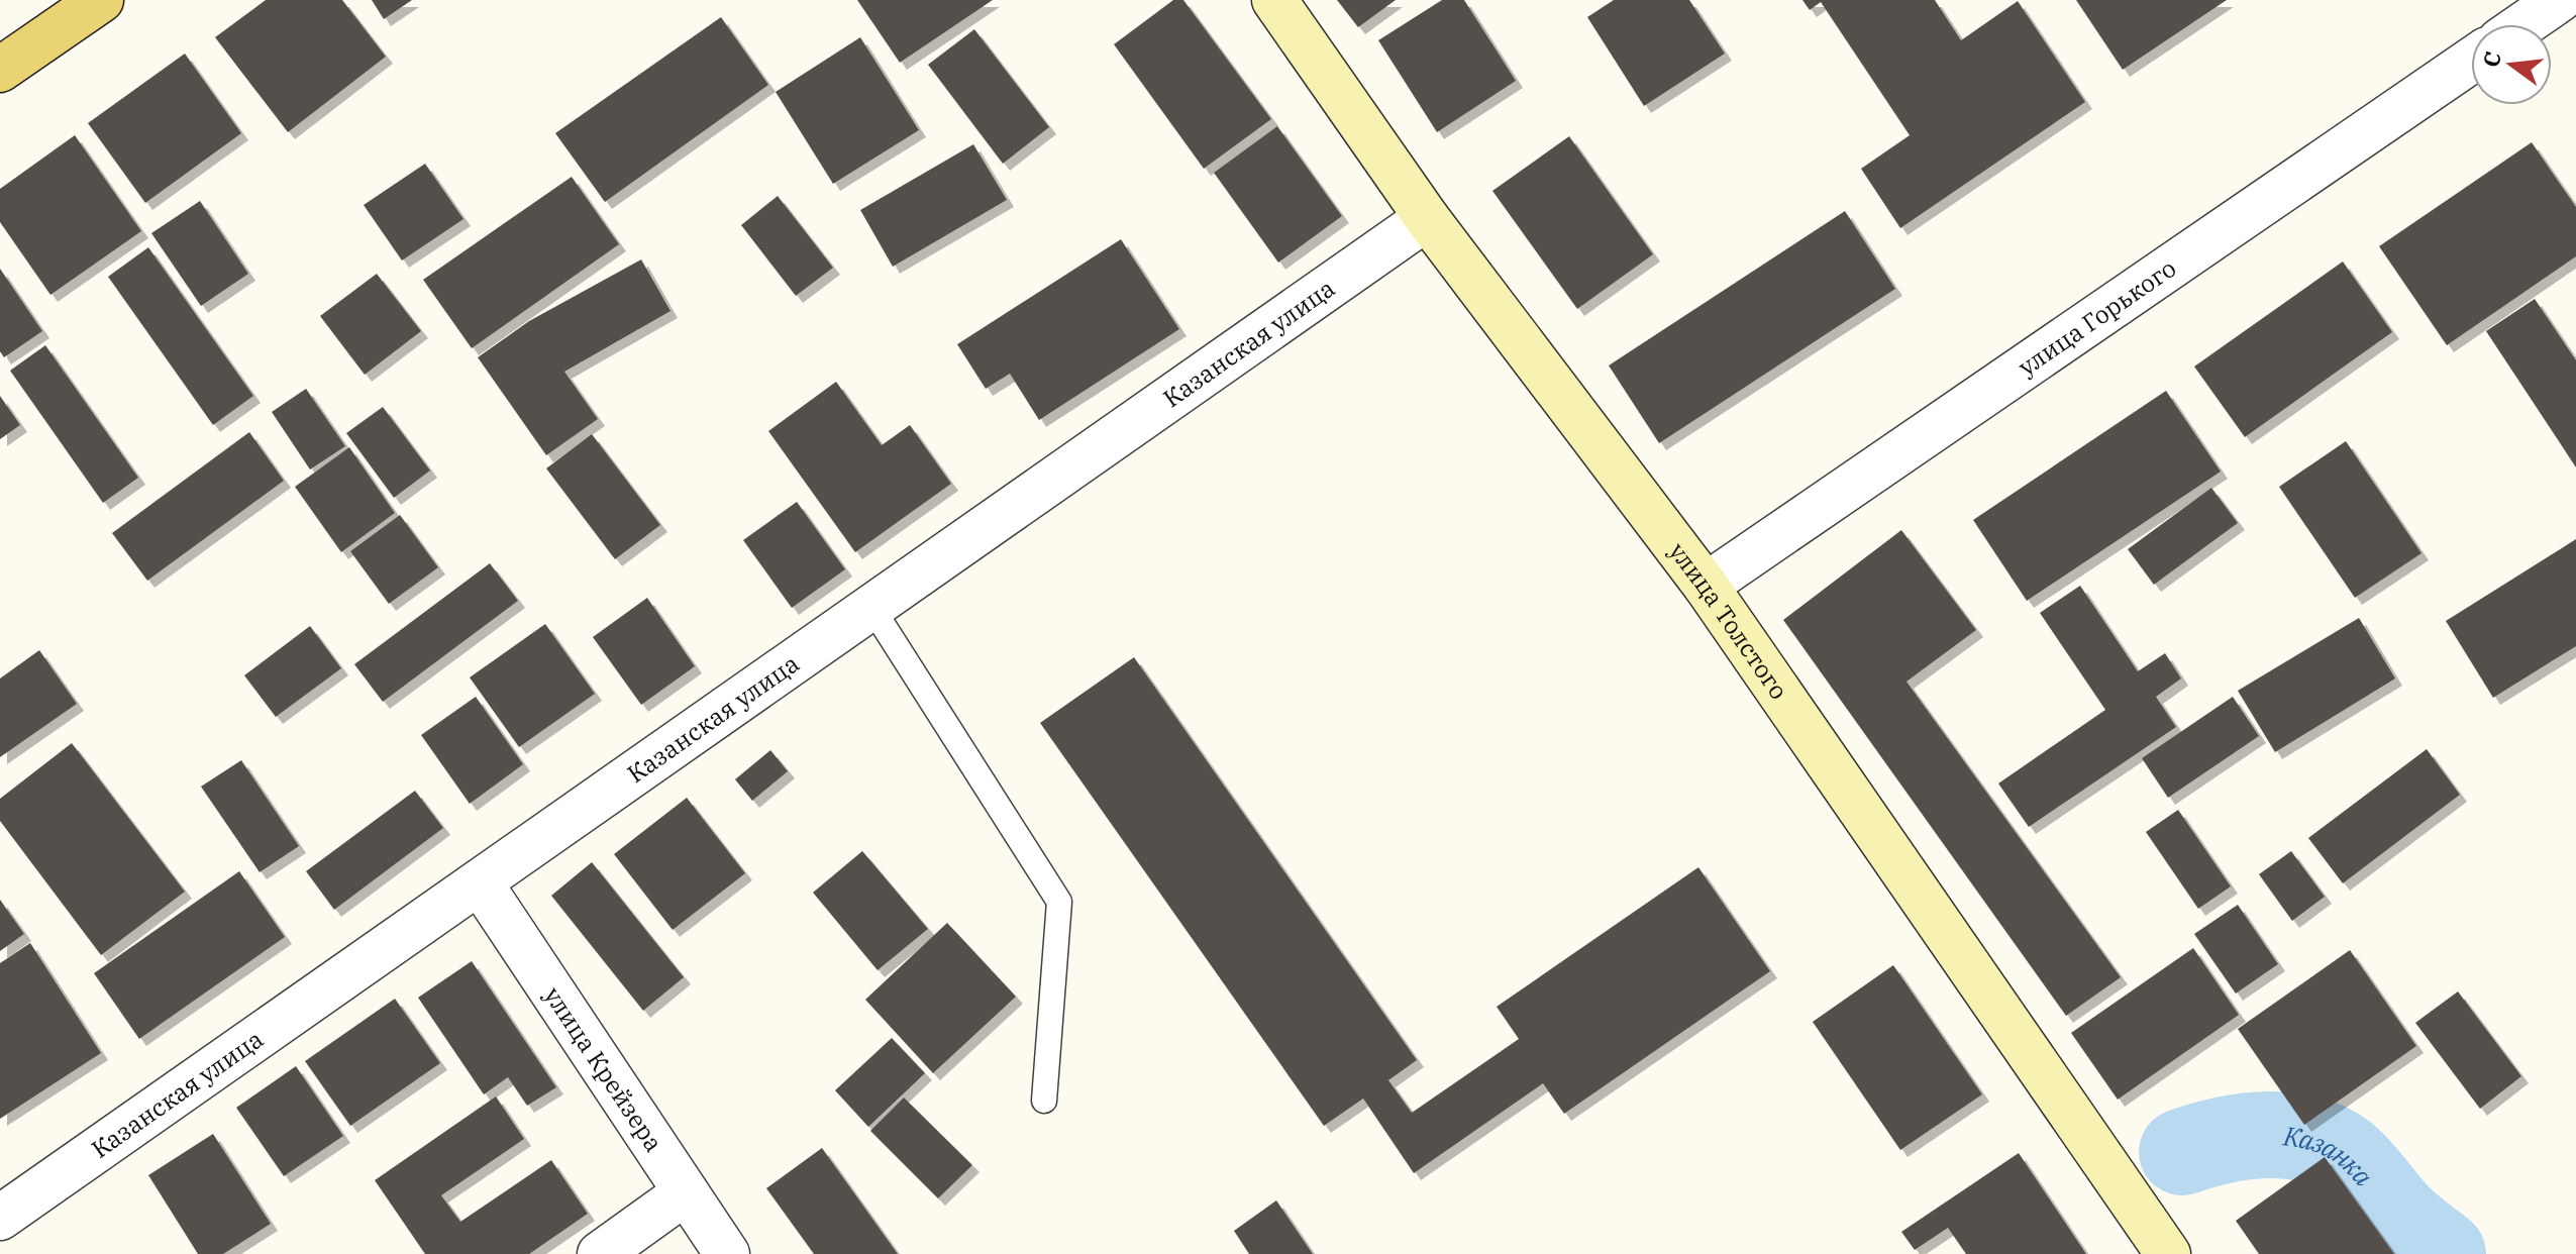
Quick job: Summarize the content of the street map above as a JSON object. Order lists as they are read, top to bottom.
{
  "streets": {
    "main road": ["улица Толстого"],
    "street": ["улица Горького", "Казанская улица", "улица Крейзера"]
  },
  "crossings": [
    ["улица Горького", "улица Толстого"],
    ["Казанская улица", "улица Толстого"],
    ["Казанская улица", "улица Крейзера"]
  ],
  "water": ["Казанка"],
  "north": "left"
}
